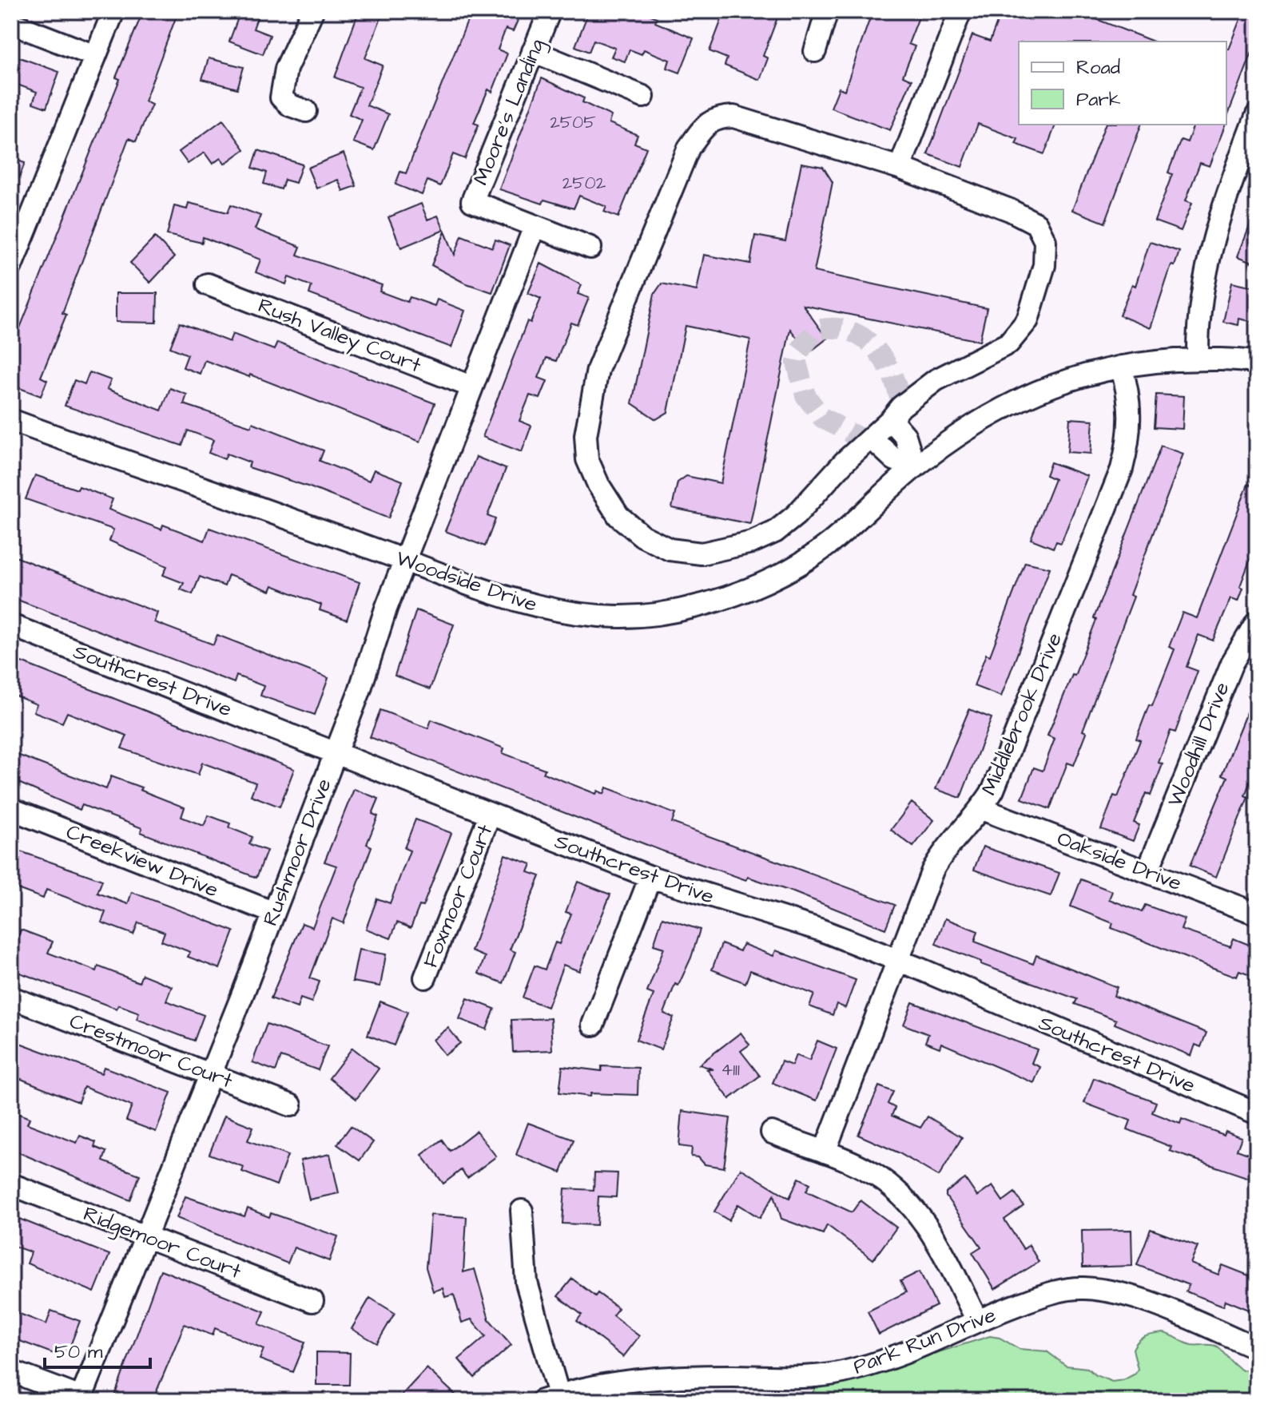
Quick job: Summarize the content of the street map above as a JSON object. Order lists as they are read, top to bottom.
{
  "streets": {
    "street": [
      "Moore's Landing",
      "Rush Valley Court",
      "Woodside Drive",
      "Southcrest Drive",
      "Middlebrook Drive",
      "Woodhill Drive",
      "Rushmoor Drive",
      "Creekview Drive",
      "Oakside Drive",
      "Foxmoor Court",
      "Crestmoor Court",
      "Ridgemoor Court",
      "Park Run Drive"
    ]
  },
  "crossings": [
    ["Moore's Landing", "Rushmoor Drive"],
    ["Rush Valley Court", "Rushmoor Drive"],
    ["Woodside Drive", "Middlebrook Drive"],
    ["Woodside Drive", "Rushmoor Drive"],
    ["Southcrest Drive", "Middlebrook Drive"],
    ["Southcrest Drive", "Rushmoor Drive"],
    ["Southcrest Drive", "Foxmoor Court"],
    ["Middlebrook Drive", "Oakside Drive"],
    ["Woodhill Drive", "Oakside Drive"],
    ["Rushmoor Drive", "Creekview Drive"],
    ["Rushmoor Drive", "Crestmoor Court"],
    ["Rushmoor Drive", "Ridgemoor Court"]
  ],
  "house_numbers": ["2505", "2502", "4111"],
  "legend": ["Road", "Park"],
  "scale_bar": "50 m"
}
